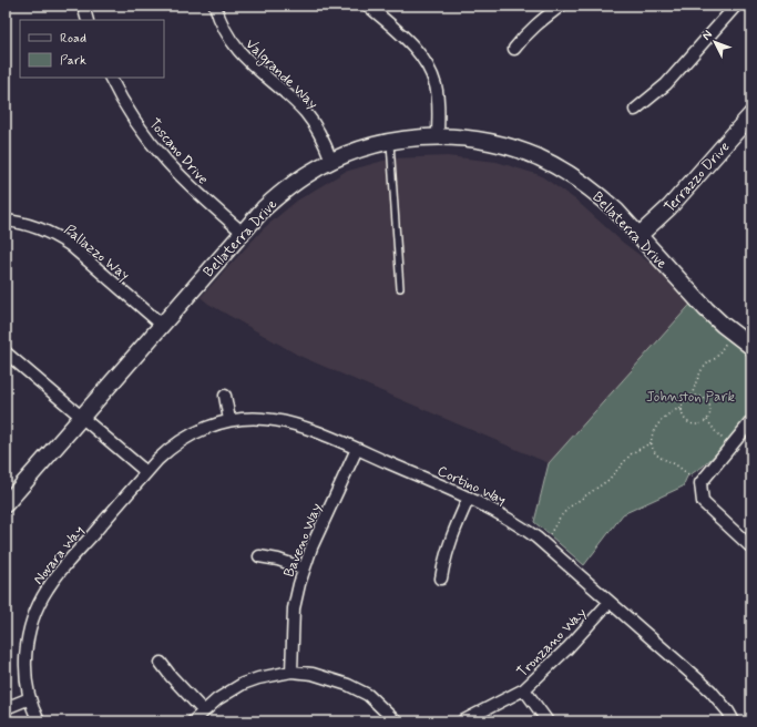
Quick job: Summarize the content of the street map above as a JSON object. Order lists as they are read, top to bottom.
{
  "streets": {
    "street": [
      "Valgrande Way",
      "Toscano Drive",
      "Terrazzo Drive",
      "Bellaterra Drive",
      "Pallazzo Way",
      "Cortino Way",
      "Baveno Way",
      "Novara Way",
      "Tronzano Way"
    ]
  },
  "crossings": [
    ["Valgrande Way", "Bellaterra Drive"],
    ["Toscano Drive", "Bellaterra Drive"],
    ["Terrazzo Drive", "Bellaterra Drive"],
    ["Bellaterra Drive", "Pallazzo Way"],
    ["Cortino Way", "Baveno Way"],
    ["Cortino Way", "Novara Way"],
    ["Cortino Way", "Tronzano Way"]
  ],
  "parks": ["Johnston Park"],
  "legend": ["Road", "Park"],
  "north": "top left"
}
